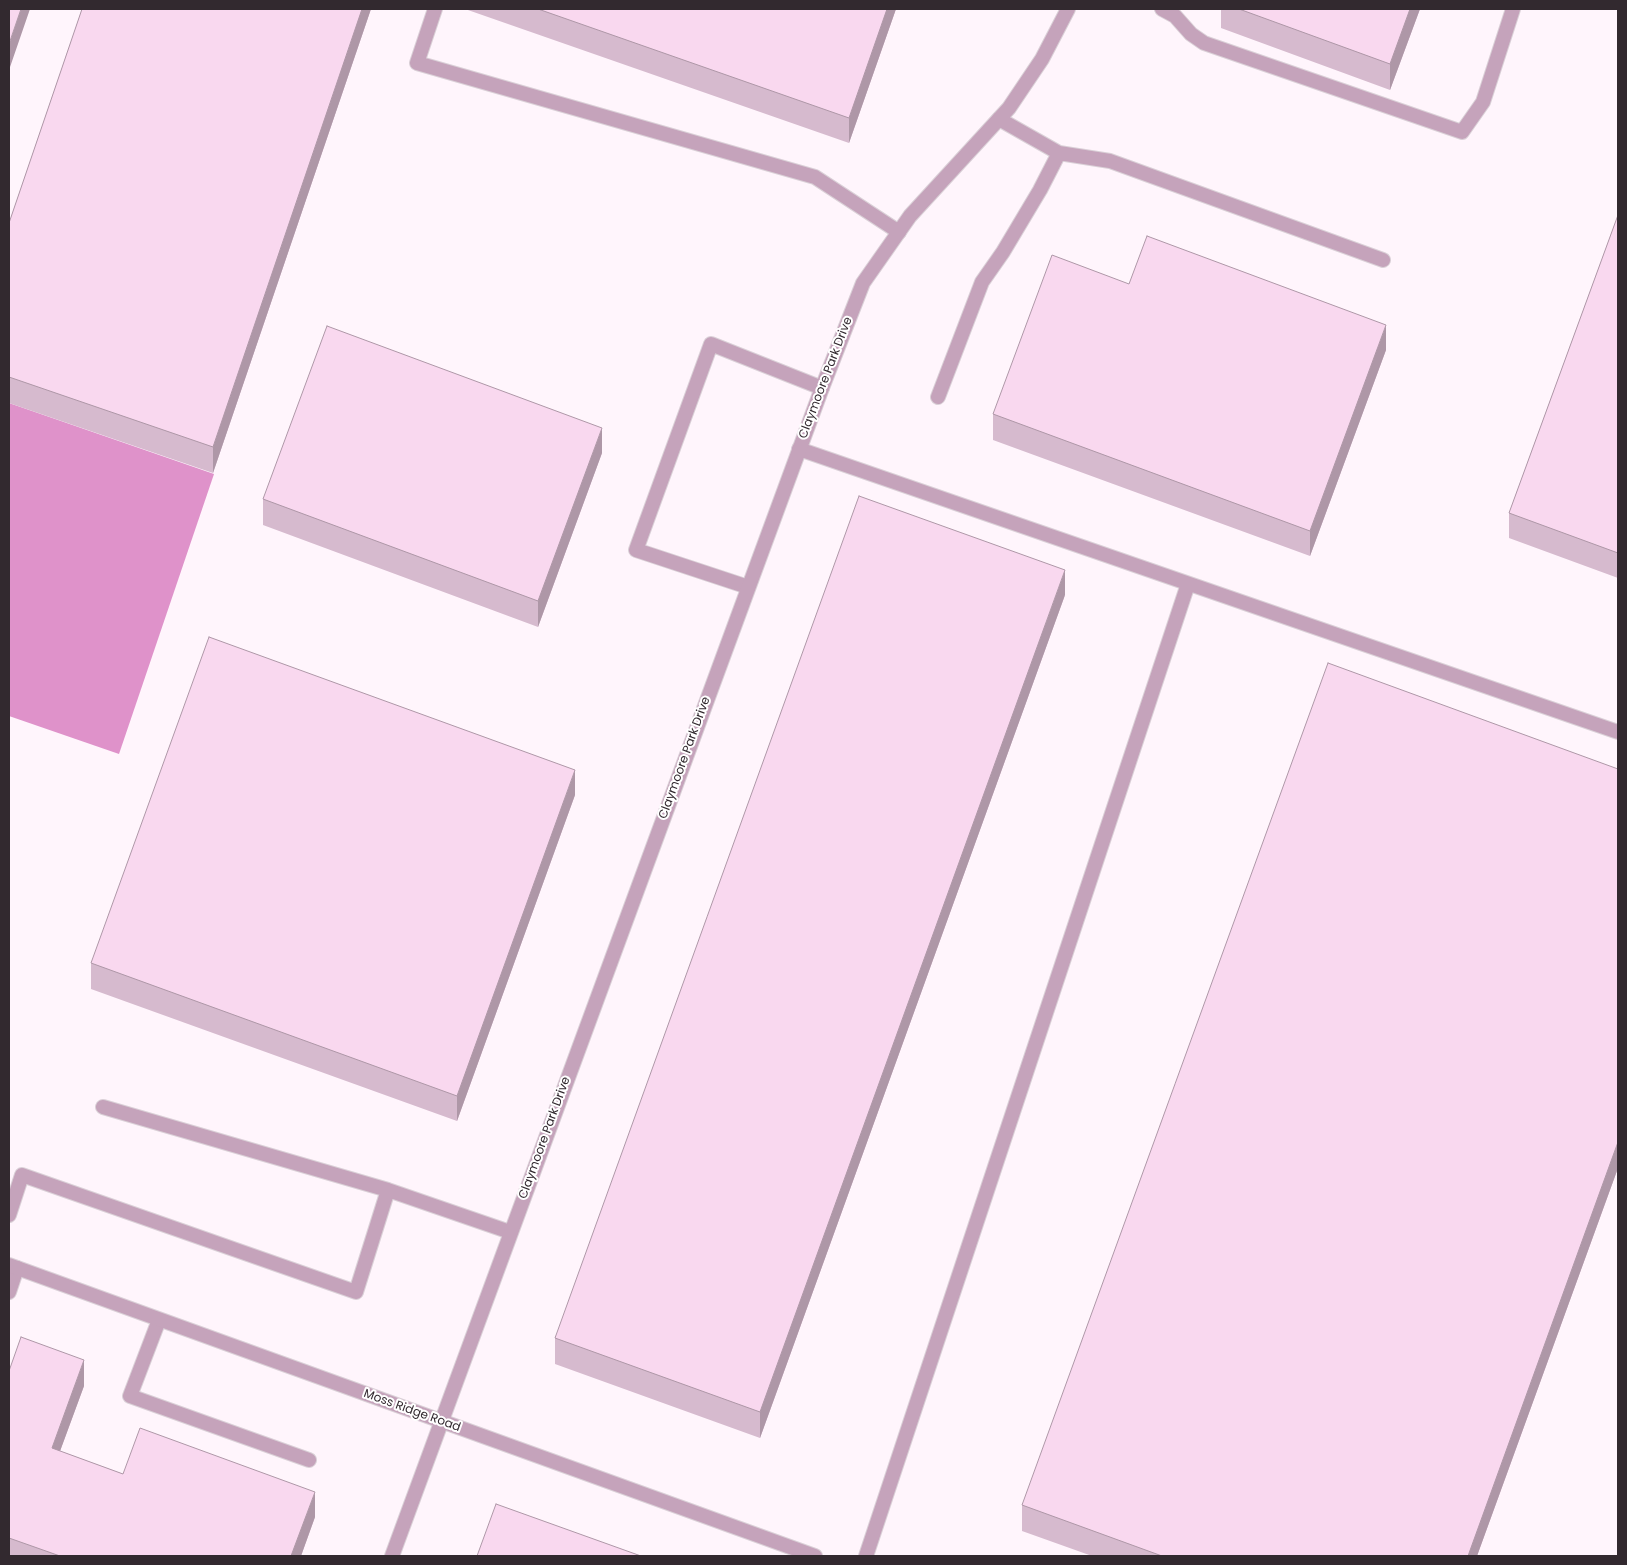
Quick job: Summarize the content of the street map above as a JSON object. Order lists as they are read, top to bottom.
{
  "streets": {
    "street": ["Claymoore Park Drive", "Moss Ridge Road"]
  },
  "crossings": [
    ["Claymoore Park Drive", "Moss Ridge Road"]
  ]
}
